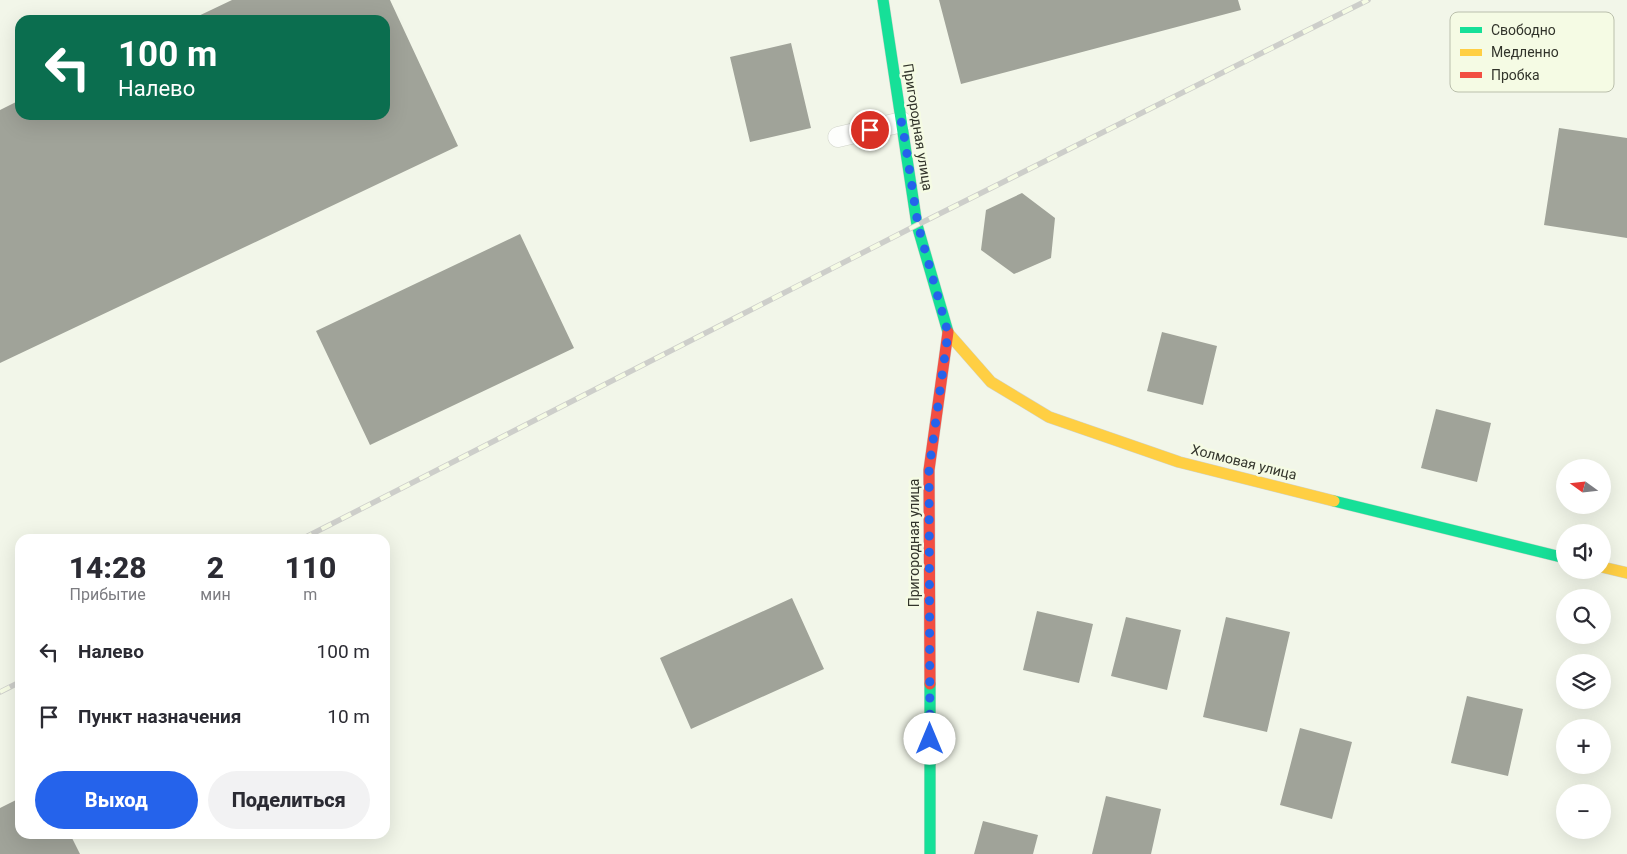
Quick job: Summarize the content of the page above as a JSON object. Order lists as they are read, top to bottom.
{
  "streets": {
    "street": ["Пригородная улица", "Холмовая улица"]
  },
  "crossings": [
    ["Пригородная улица", "Холмовая улица"]
  ],
  "legend": ["Свободно", "Медленно", "Пробка"],
  "north": "left",
  "page": {
    "turn": ["100 m", "Налево"],
    "map_buttons": ["+", "−"],
    "eta": [
      "14:28",
      "Прибытие",
      "2",
      "мин",
      "110",
      "m"
    ],
    "list": [
      {
        "name": "Налево",
        "value": "100 m"
      },
      {
        "name": "Пункт назначения",
        "value": "10 m"
      }
    ],
    "buttons": ["Выход", "Поделиться"]
  }
}
